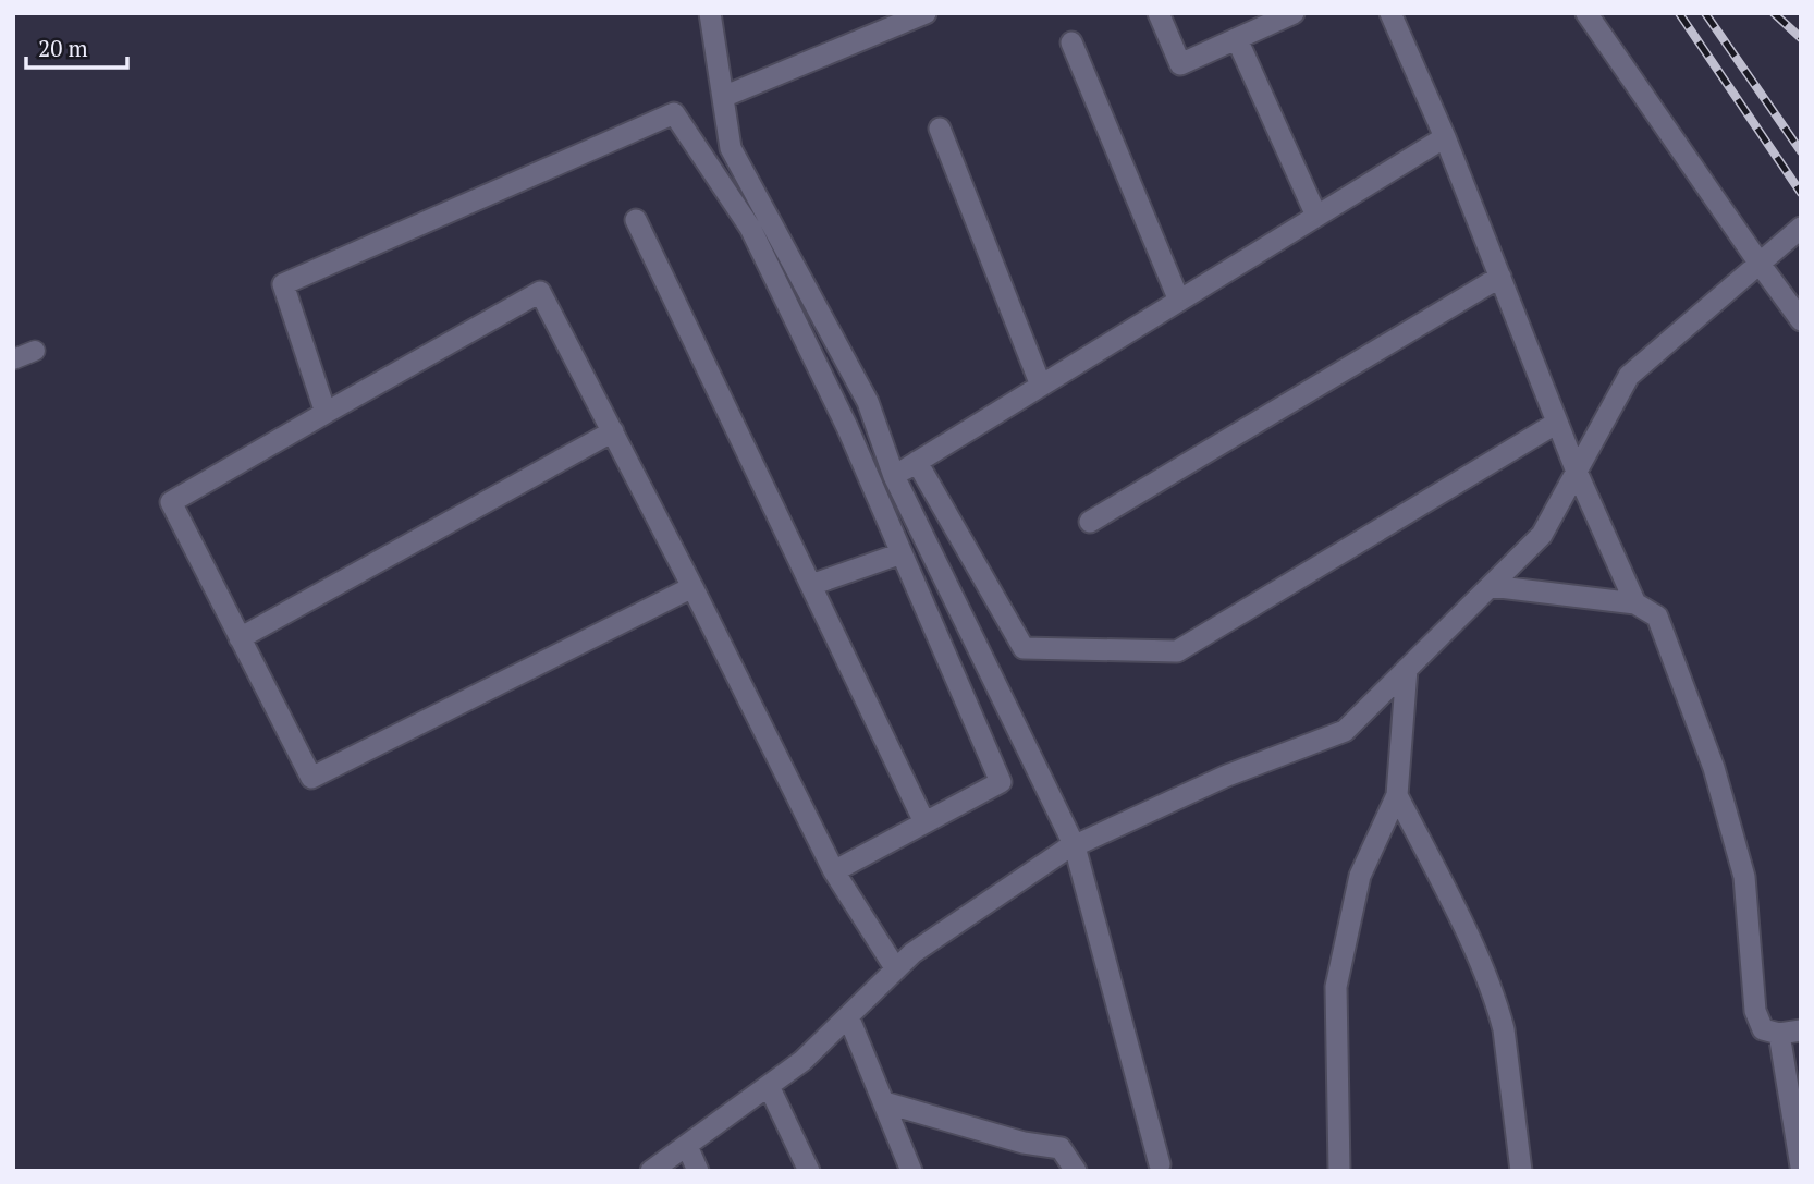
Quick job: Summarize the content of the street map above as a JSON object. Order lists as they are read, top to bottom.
{
  "scale_bar": "20 m"
}
